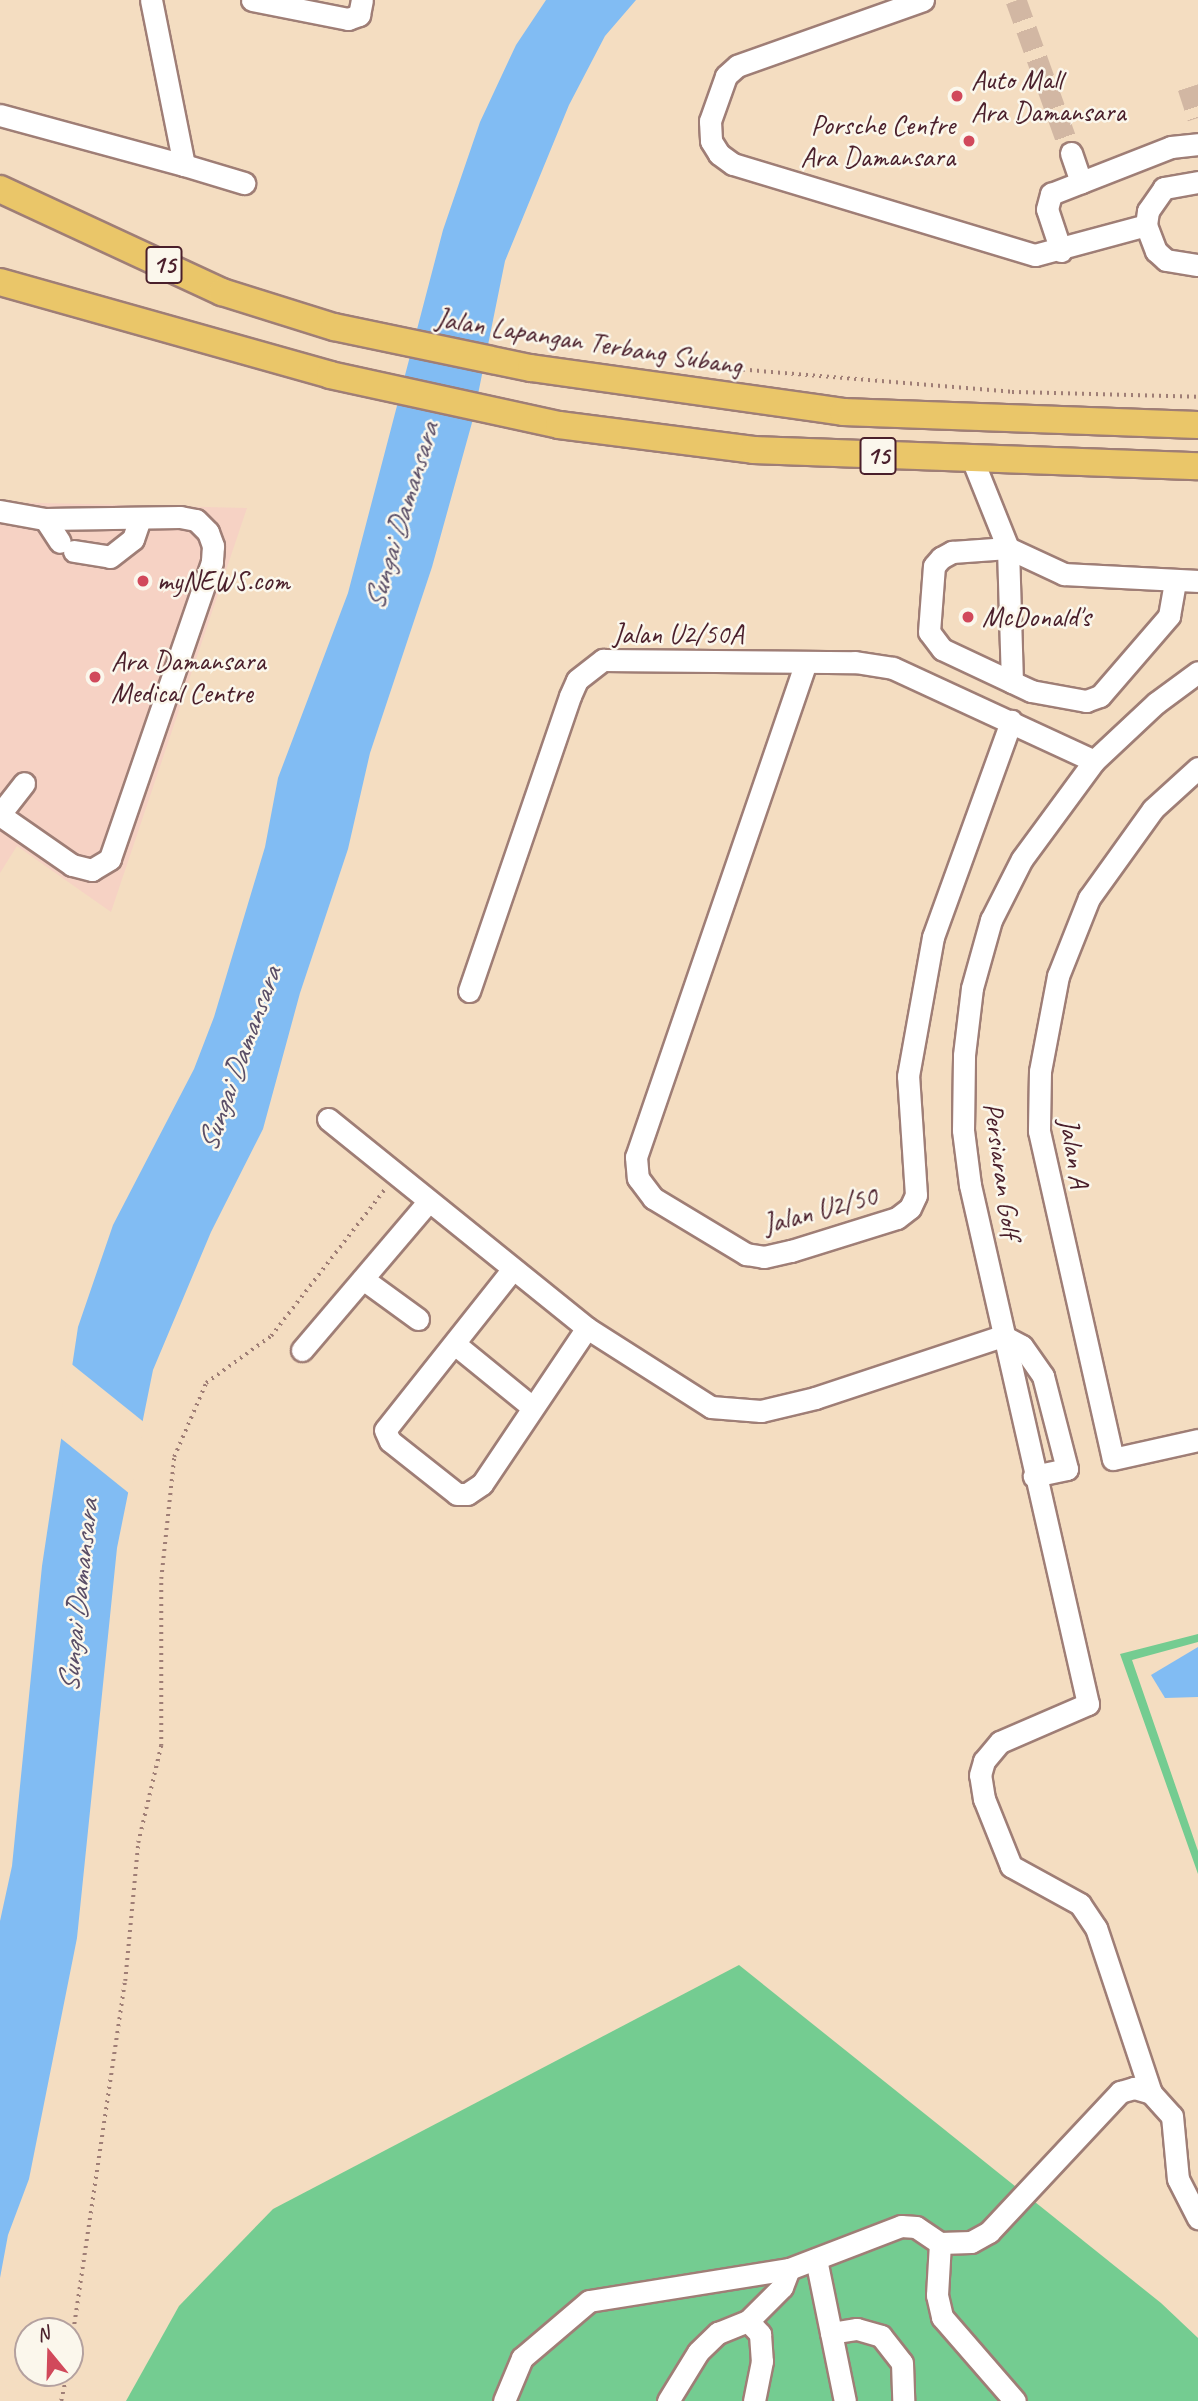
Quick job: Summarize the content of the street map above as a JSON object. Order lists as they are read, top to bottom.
{
  "streets": {
    "main road": ["15", "Jalan Lapangan Terbang Subang"],
    "street": [
      "Jalan U2/50A",
      "Jalan A",
      "Persiaran Golf",
      "Jalan U2/50"
    ]
  },
  "crossings": [
    ["Jalan U2/50A", "Persiaran Golf"],
    ["Jalan U2/50A", "Jalan U2/50"]
  ],
  "water": ["Sungai Damansara"],
  "places": [
    "Auto Mall Ara Damansara",
    "Porsche Centre Ara Damansara",
    "myNEWS.com",
    "McDonald's",
    "Ara Damansara Medical Centre"
  ],
  "north": "top"
}
